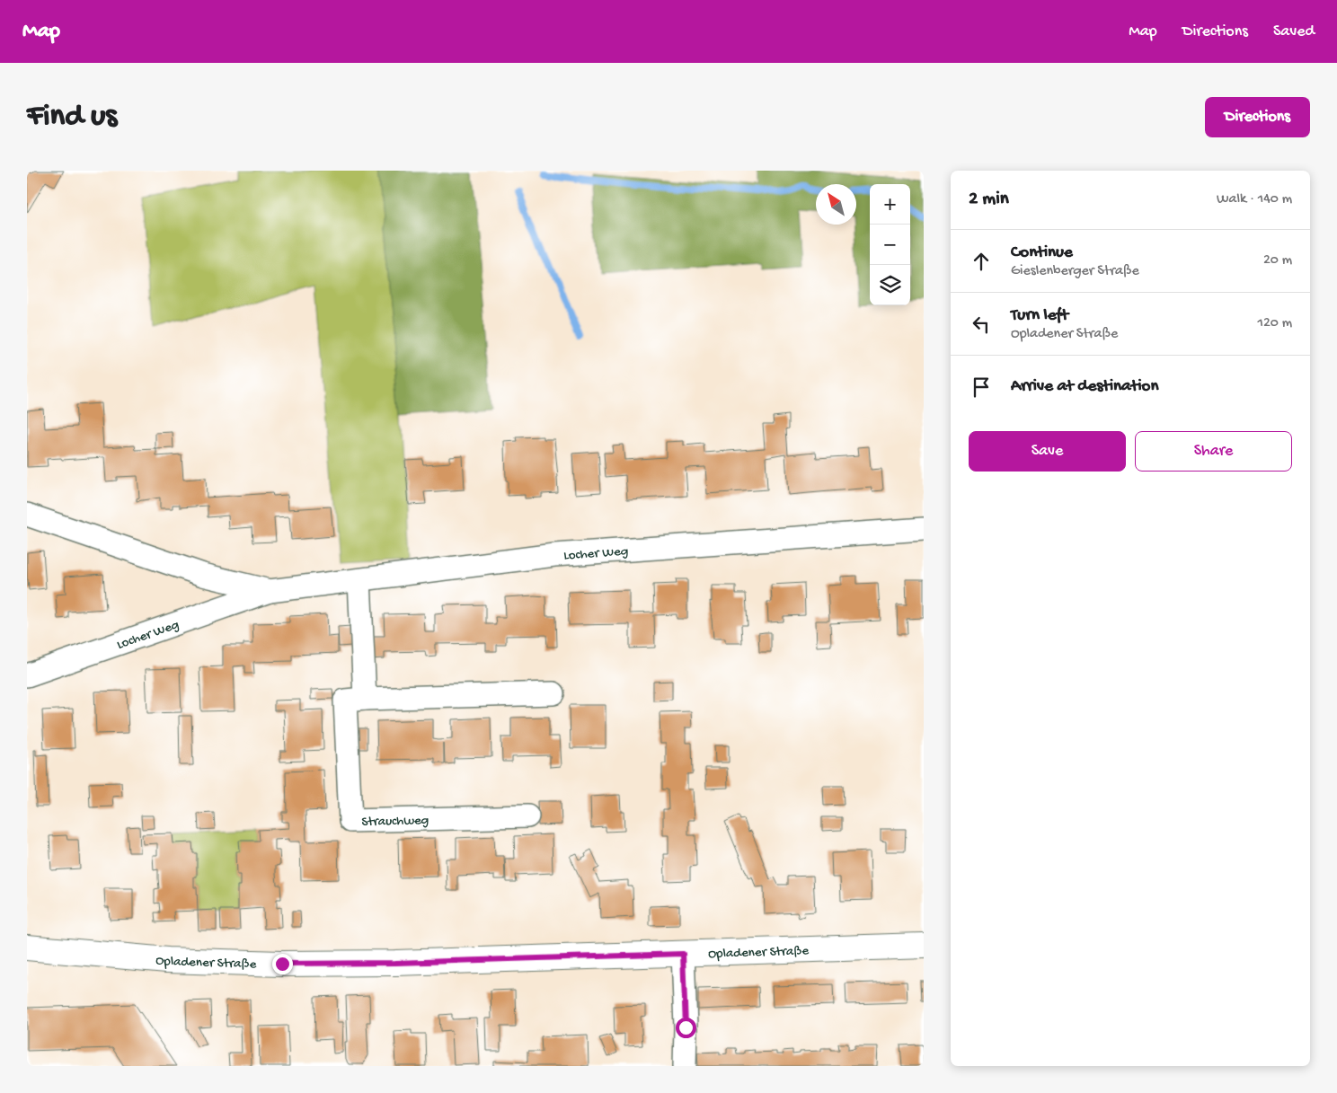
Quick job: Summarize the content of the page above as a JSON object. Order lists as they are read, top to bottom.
{
  "streets": {
    "main road": ["Opladener Straße"],
    "street": ["Locher Weg", "Strauchweg"]
  },
  "north": "top left",
  "page": {
    "header": "Map",
    "nav": ["Map", "Directions", "Saved"],
    "buttons": [
      "Directions",
      ["Save", "Share"]
    ],
    "title": "Find us",
    "heading": ["2 min", "Walk · 140 m"],
    "map_buttons": ["+", "−"],
    "list": [
      ["Continue", "Gieslenberger Straße", "20 m"],
      ["Turn left", "Opladener Straße", "120 m"],
      "Arrive at destination"
    ]
  }
}
